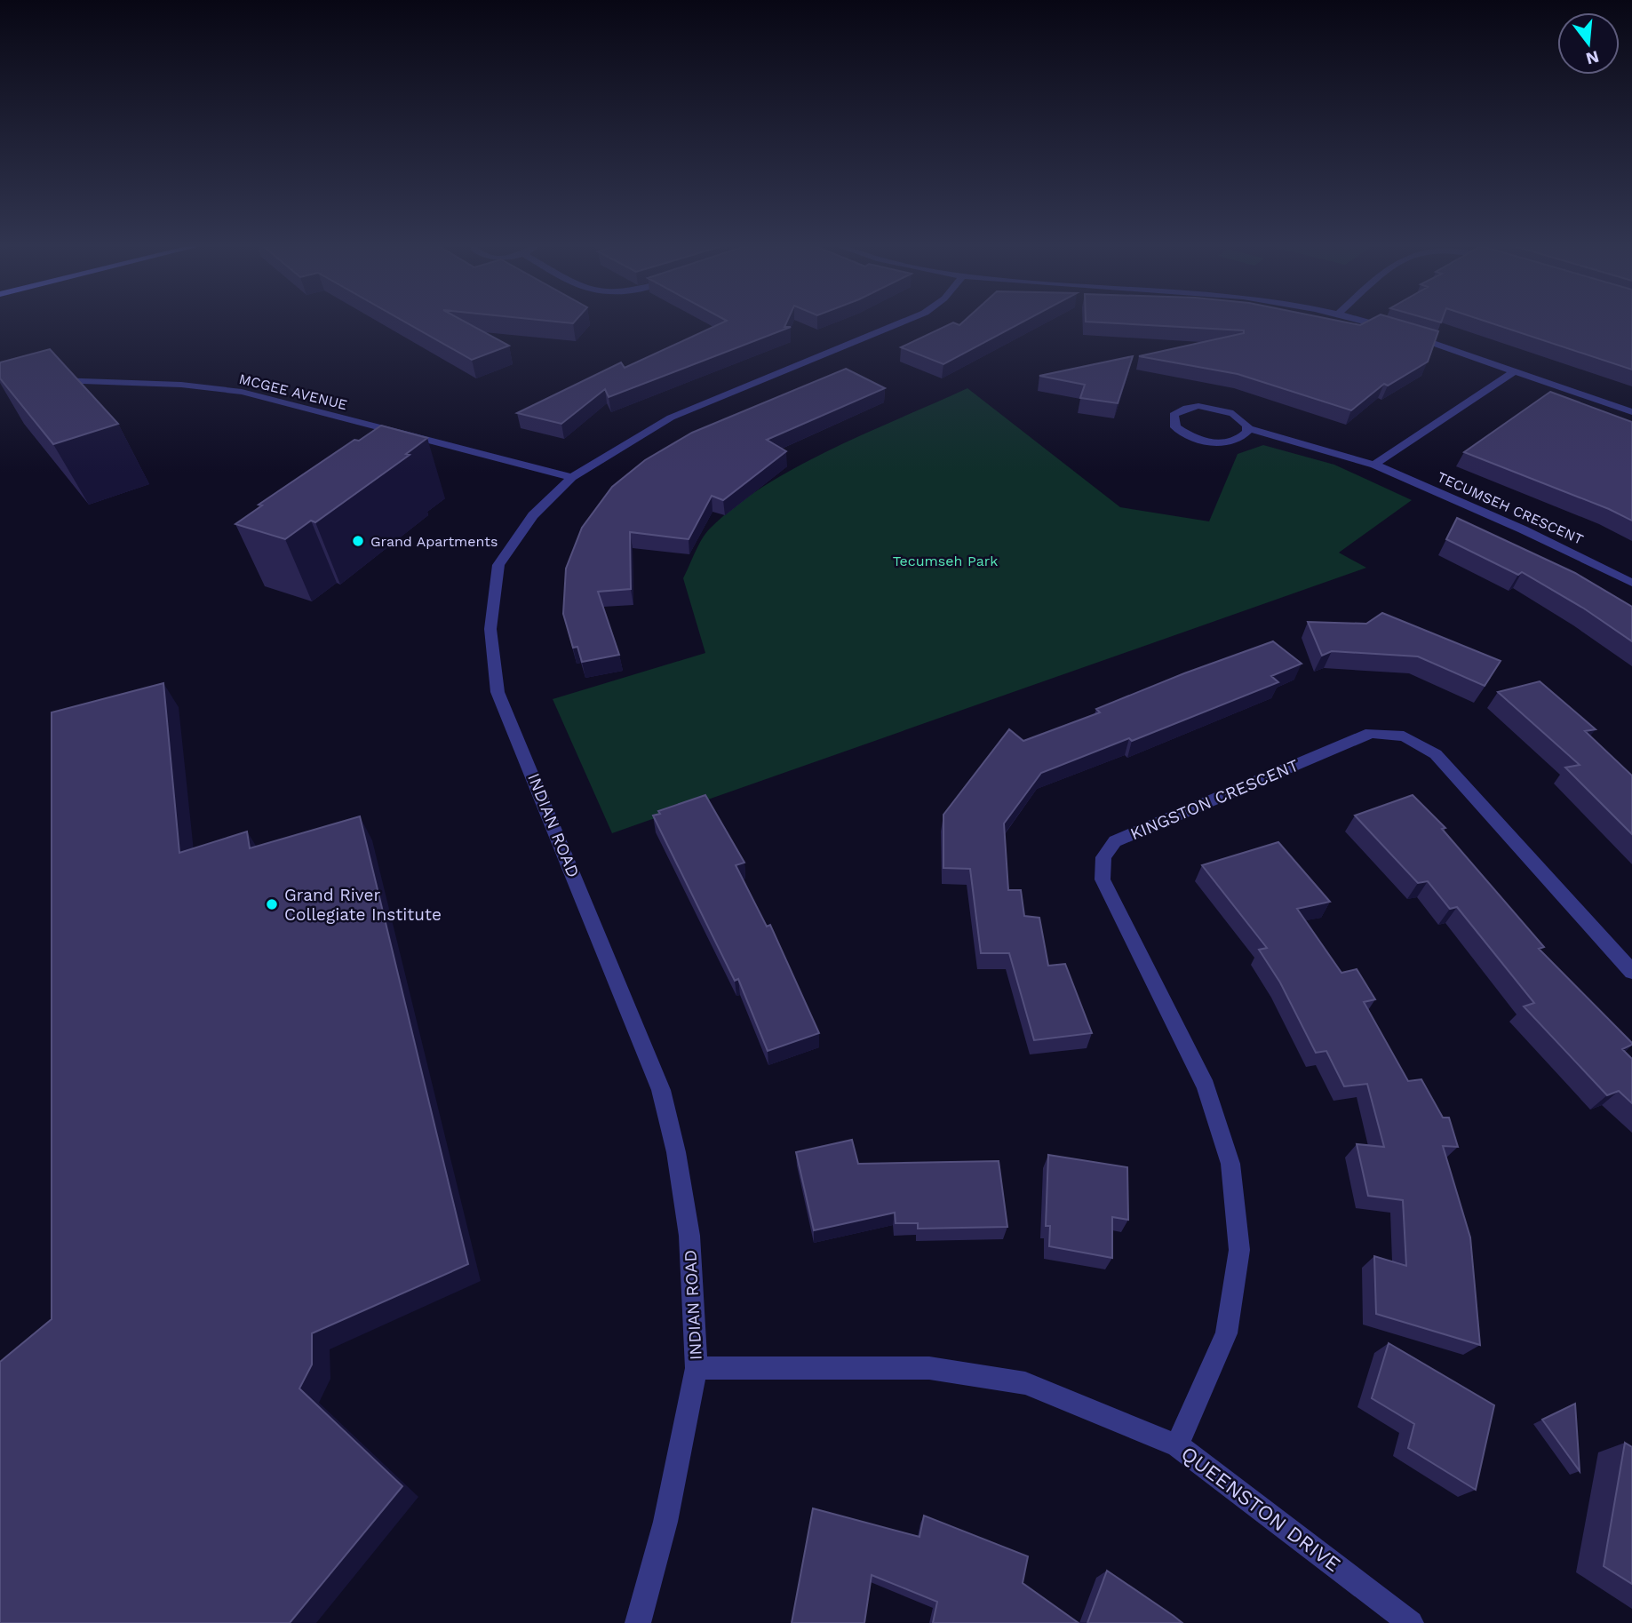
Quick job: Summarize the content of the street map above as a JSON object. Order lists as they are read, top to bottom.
{
  "streets": {
    "street": [
      "MCGEE AVENUE",
      "TECUMSEH CRESCENT",
      "KINGSTON CRESCENT",
      "INDIAN ROAD",
      "QUEENSTON DRIVE"
    ]
  },
  "crossings": [
    ["MCGEE AVENUE", "INDIAN ROAD"],
    ["KINGSTON CRESCENT", "QUEENSTON DRIVE"],
    ["INDIAN ROAD", "QUEENSTON DRIVE"]
  ],
  "parks": ["Tecumseh Park"],
  "places": ["Grand Apartments", "Grand River Collegiate Institute"],
  "north": "bottom"
}
